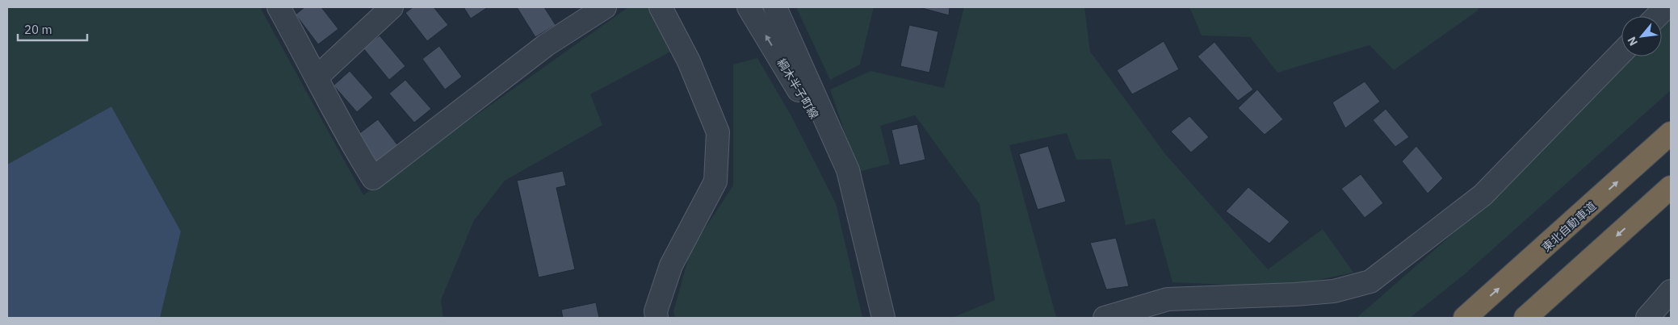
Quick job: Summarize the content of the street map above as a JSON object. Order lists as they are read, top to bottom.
{
  "streets": {
    "highway": ["東北自動車道"],
    "street": ["綱木半子町線"]
  },
  "scale_bar": "20 m",
  "north": "bottom left"
}
